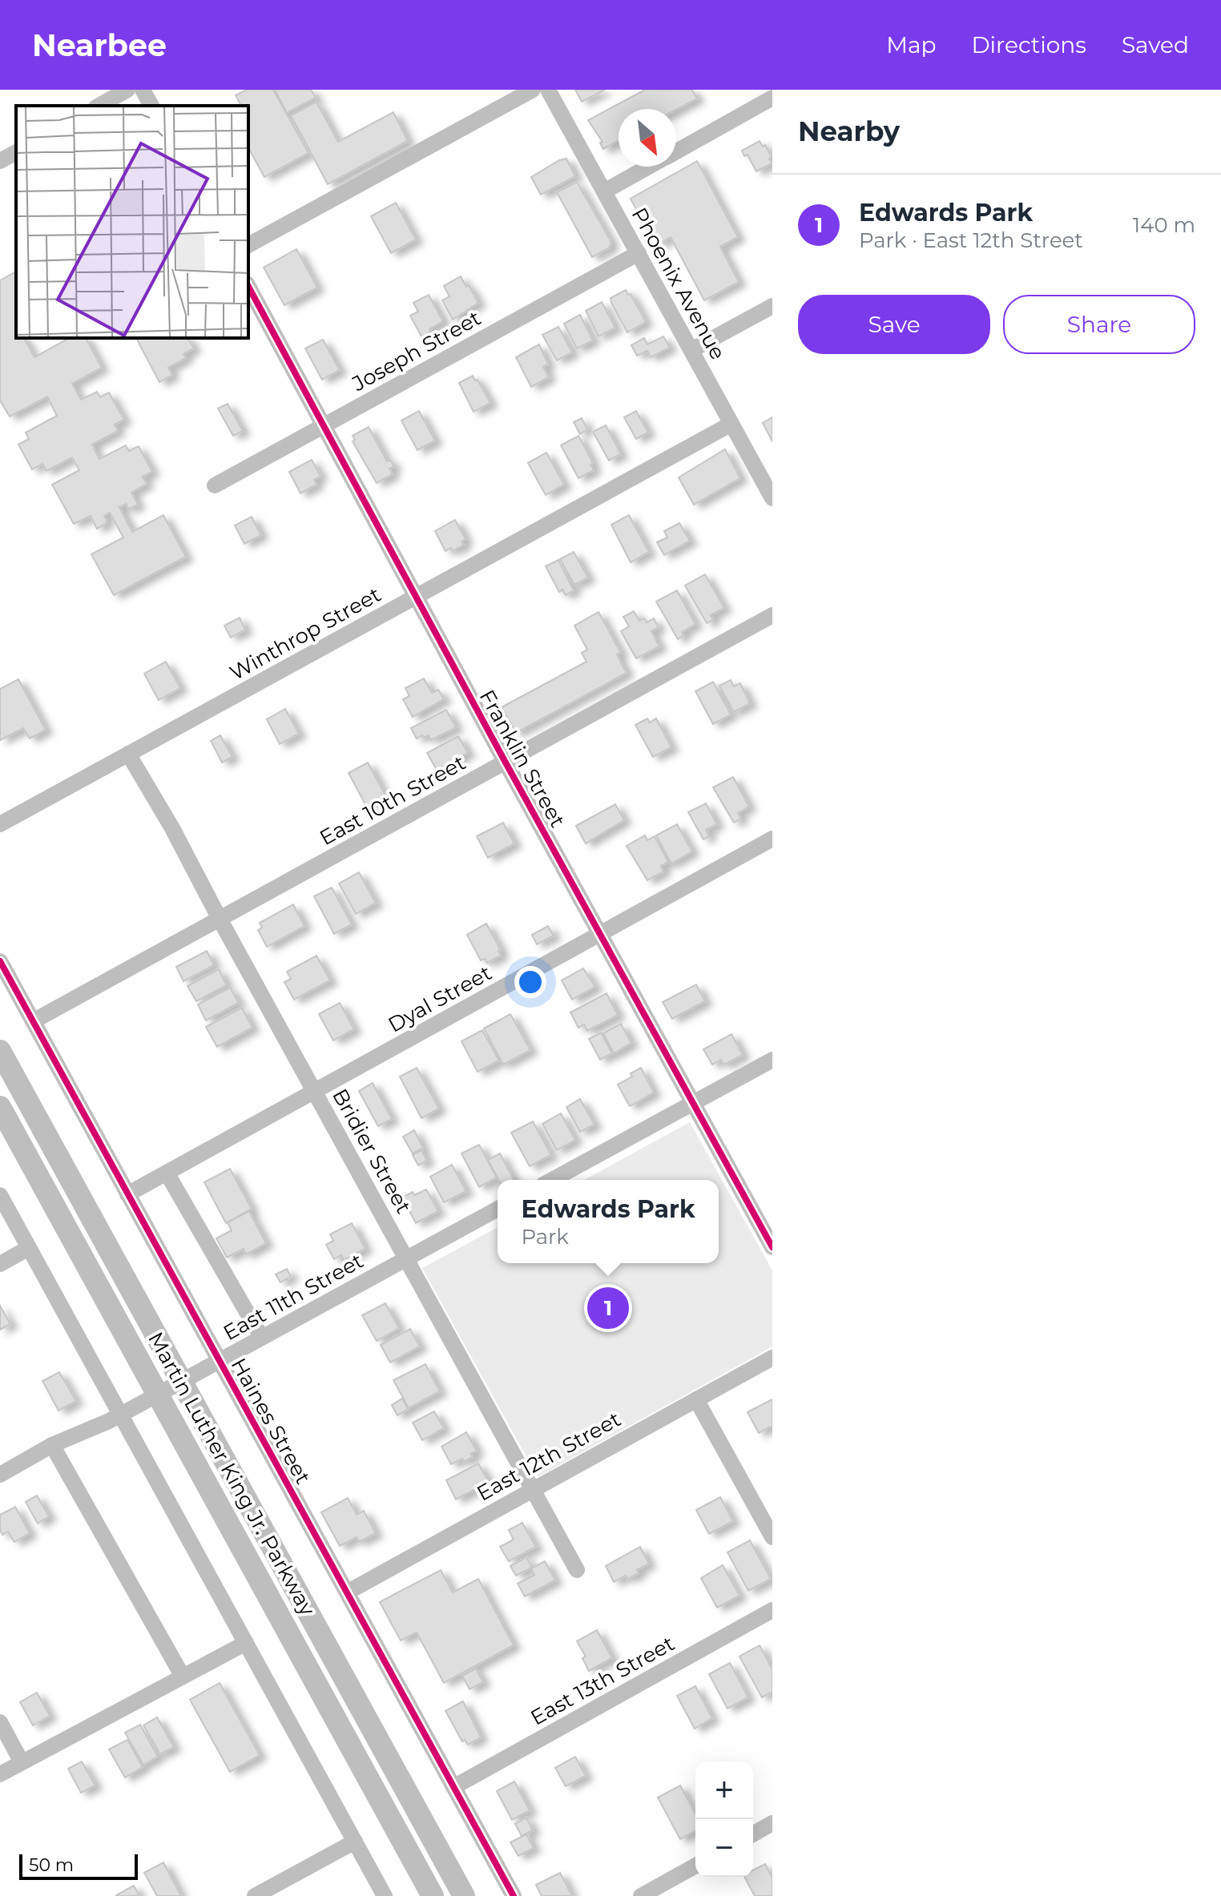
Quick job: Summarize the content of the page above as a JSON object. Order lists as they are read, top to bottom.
{
  "streets": {
    "highway": ["Martin Luther King Jr. Parkway"],
    "street": [
      "Phoenix Avenue",
      "Joseph Street",
      "Winthrop Street",
      "Franklin Street",
      "East 10th Street",
      "Dyal Street",
      "Bridier Street",
      "East 11th Street",
      "Haines Street",
      "East 12th Street",
      "East 13th Street"
    ]
  },
  "crossings": [
    ["Phoenix Avenue", "Joseph Street"],
    ["Phoenix Avenue", "Winthrop Street"],
    ["Joseph Street", "Franklin Street"],
    ["Winthrop Street", "Franklin Street"],
    ["Winthrop Street", "Bridier Street"],
    ["Franklin Street", "East 10th Street"],
    ["Franklin Street", "Dyal Street"],
    ["East 10th Street", "Bridier Street"],
    ["East 10th Street", "Haines Street"],
    ["Dyal Street", "Bridier Street"],
    ["Dyal Street", "Haines Street"],
    ["Bridier Street", "East 11th Street"],
    ["Bridier Street", "East 12th Street"],
    ["East 11th Street", "Haines Street"],
    ["Haines Street", "East 12th Street"],
    ["Haines Street", "East 13th Street"]
  ],
  "scale_bar": "50 m",
  "north": "bottom right",
  "page": {
    "header": "Nearbee",
    "nav": ["Map", "Directions", "Saved"],
    "heading": "Nearby",
    "list": [
      {
        "mark": "1",
        "name": "Edwards Park",
        "note": "Park · East 12th Street",
        "value": "140 m"
      }
    ],
    "buttons": ["Save", "Share"],
    "popup": ["Edwards Park", "Park"],
    "pins": "1",
    "map_buttons": ["+", "−"],
    "scale": "50 m"
  }
}
